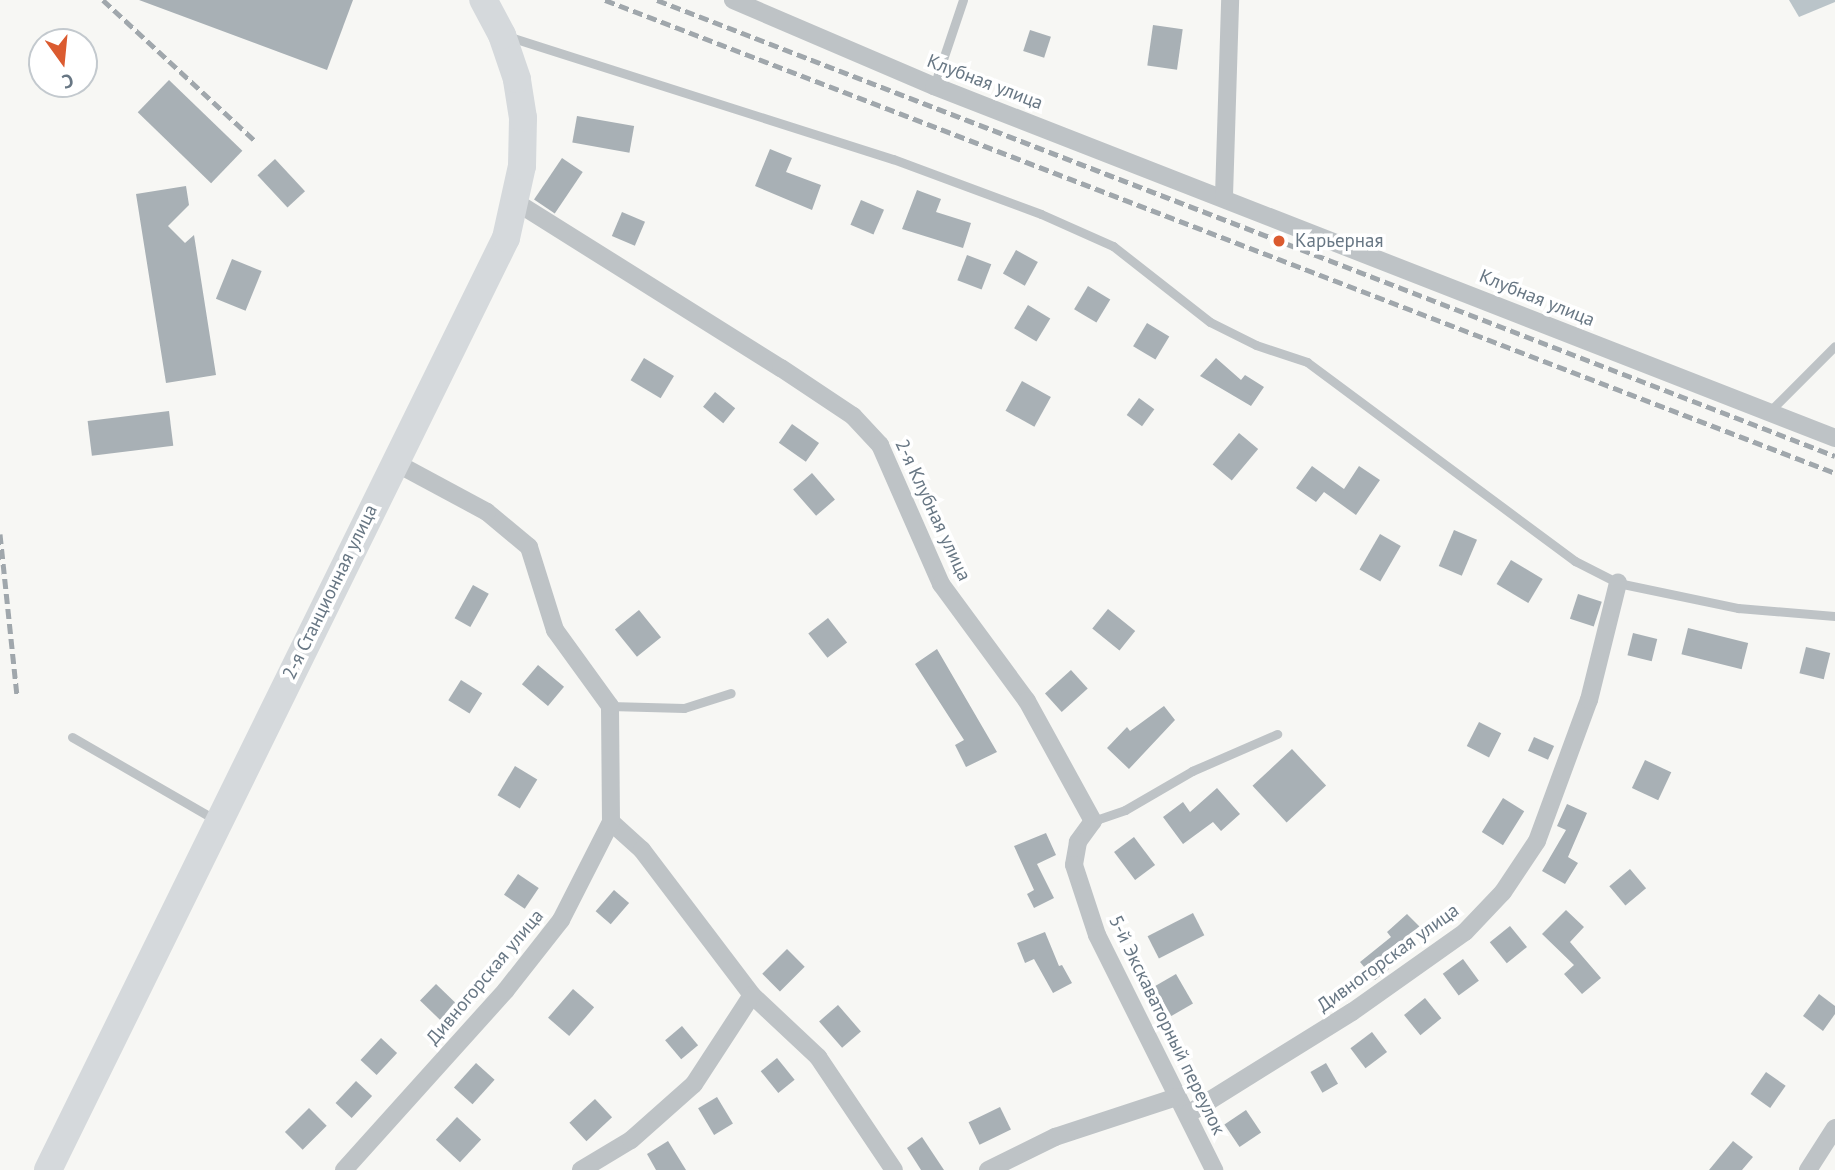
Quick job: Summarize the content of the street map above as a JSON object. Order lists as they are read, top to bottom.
{
  "streets": {
    "main road": ["2-я Станционная улица"],
    "street": [
      "Клубная улица",
      "2-я Клубная улица",
      "Дивногорская улица",
      "5-й Экскаваторный переулок"
    ]
  },
  "crossings": [
    ["2-я Клубная улица", "2-я Станционная улица"],
    ["2-я Клубная улица", "5-й Экскаваторный переулок"],
    ["Дивногорская улица", "5-й Экскаваторный переулок"]
  ],
  "places": ["Карьерная"],
  "north": "bottom"
}
